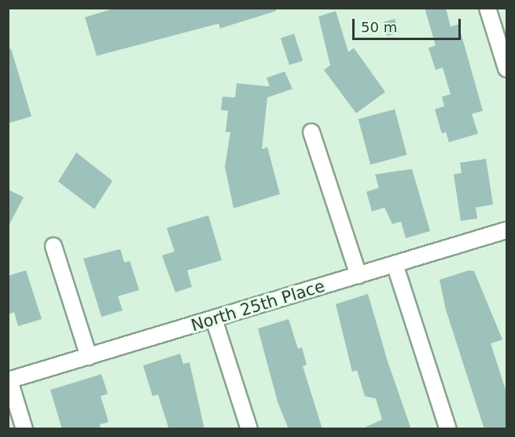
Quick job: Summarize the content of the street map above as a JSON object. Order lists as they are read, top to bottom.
{
  "streets": {
    "street": ["North 25th Place"]
  },
  "scale_bar": "50 m"
}
